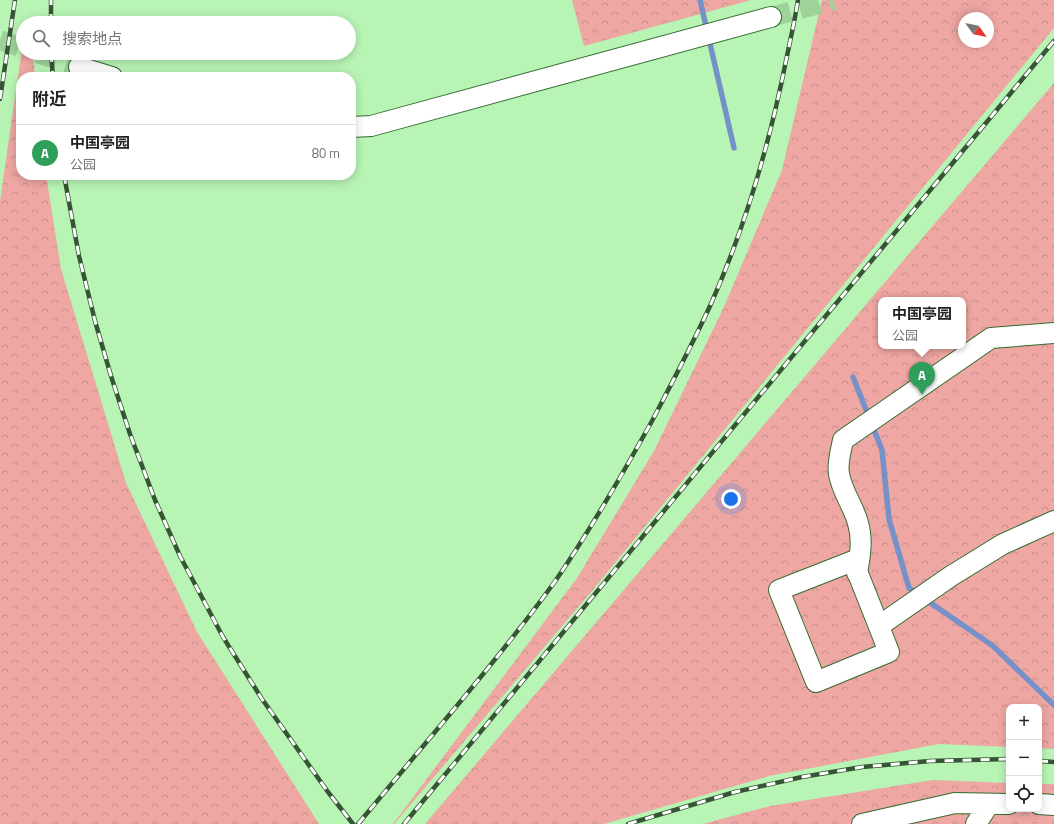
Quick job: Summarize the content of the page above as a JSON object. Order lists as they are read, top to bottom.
{
  "north": "bottom right",
  "page": {
    "search": "搜索地点",
    "heading": "附近",
    "list": [
      {
        "mark": "A",
        "name": "中国亭园",
        "note": "公园",
        "value": "80 m"
      }
    ],
    "popup": ["中国亭园", "公园"],
    "pins": "A",
    "map_buttons": ["+", "−"]
  }
}
